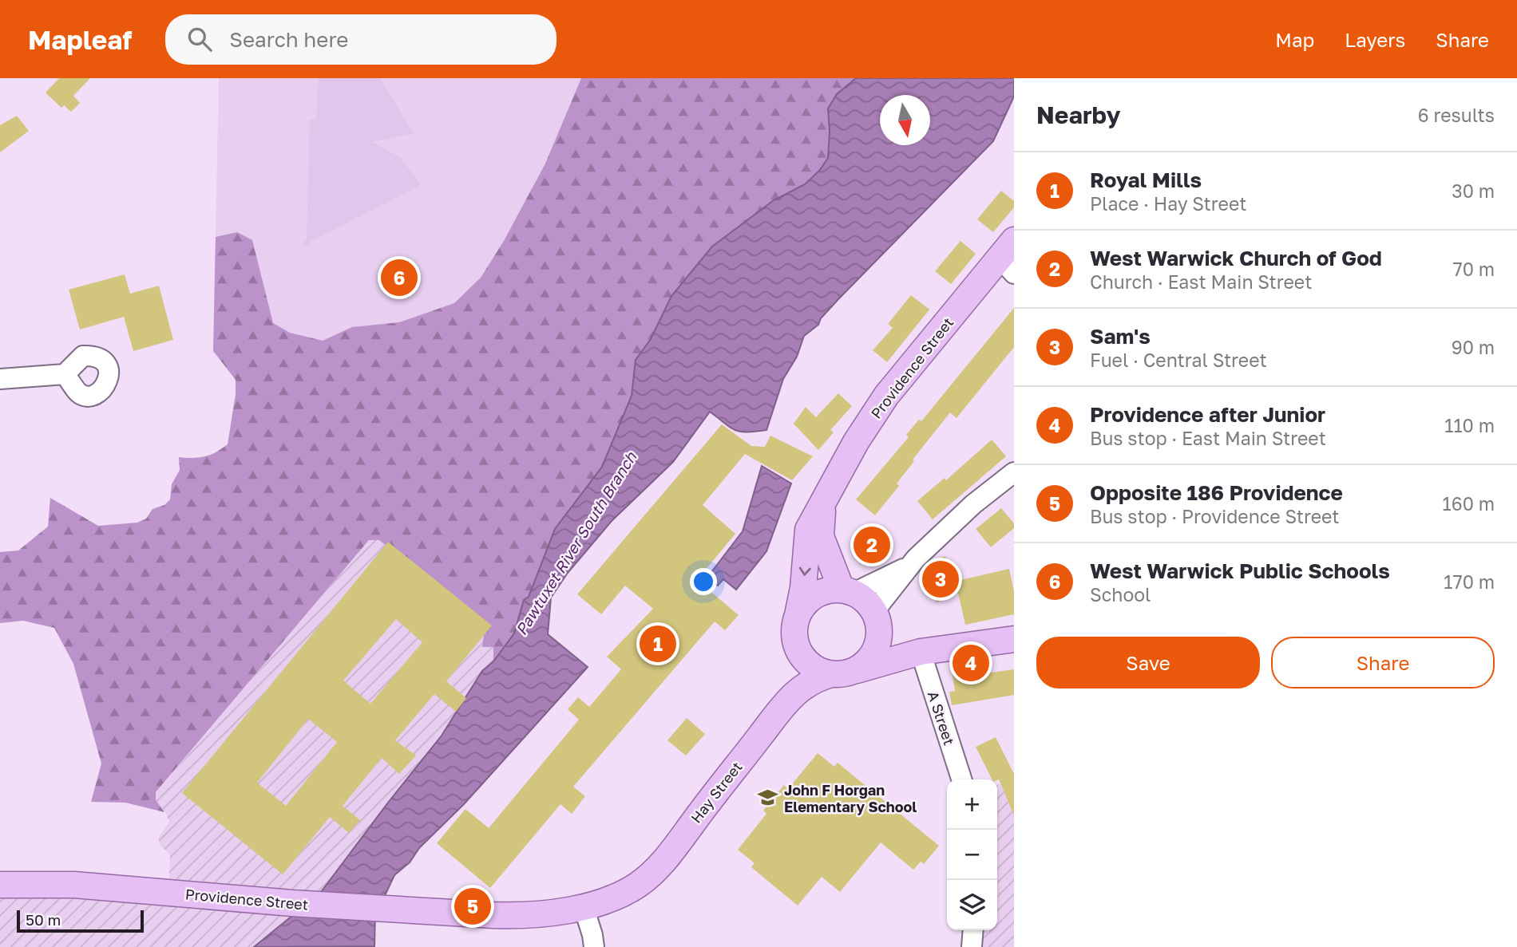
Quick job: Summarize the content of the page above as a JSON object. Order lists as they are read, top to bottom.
{
  "streets": {
    "main road": ["Providence Street", "Hay Street"],
    "street": ["A Street"]
  },
  "crossings": [
    ["Providence Street", "Hay Street"]
  ],
  "water": ["Pawtuxet River South Branch"],
  "places": {
    "school or university": ["John F Horgan Elementary School"]
  },
  "scale_bar": "50 m",
  "north": "bottom",
  "page": {
    "header": "Mapleaf",
    "search": "Search here",
    "nav": ["Map", "Layers", "Share"],
    "heading": ["Nearby", "6 results"],
    "list": [
      {
        "mark": "1",
        "name": "Royal Mills",
        "note": "Place · Hay Street",
        "value": "30 m"
      },
      {
        "mark": "2",
        "name": "West Warwick Church of God",
        "note": "Church · East Main Street",
        "value": "70 m"
      },
      {
        "mark": "3",
        "name": "Sam's",
        "note": "Fuel · Central Street",
        "value": "90 m"
      },
      {
        "mark": "4",
        "name": "Providence after Junior",
        "note": "Bus stop · East Main Street",
        "value": "110 m"
      },
      {
        "mark": "5",
        "name": "Opposite 186 Providence",
        "note": "Bus stop · Providence Street",
        "value": "160 m"
      },
      {
        "mark": "6",
        "name": "West Warwick Public Schools",
        "note": "School",
        "value": "170 m"
      }
    ],
    "pins": [
      "6",
      "2",
      "3",
      "1",
      "4",
      "5"
    ],
    "buttons": ["Save", "Share"],
    "map_buttons": ["+", "−"],
    "scale": "50 m"
  }
}
